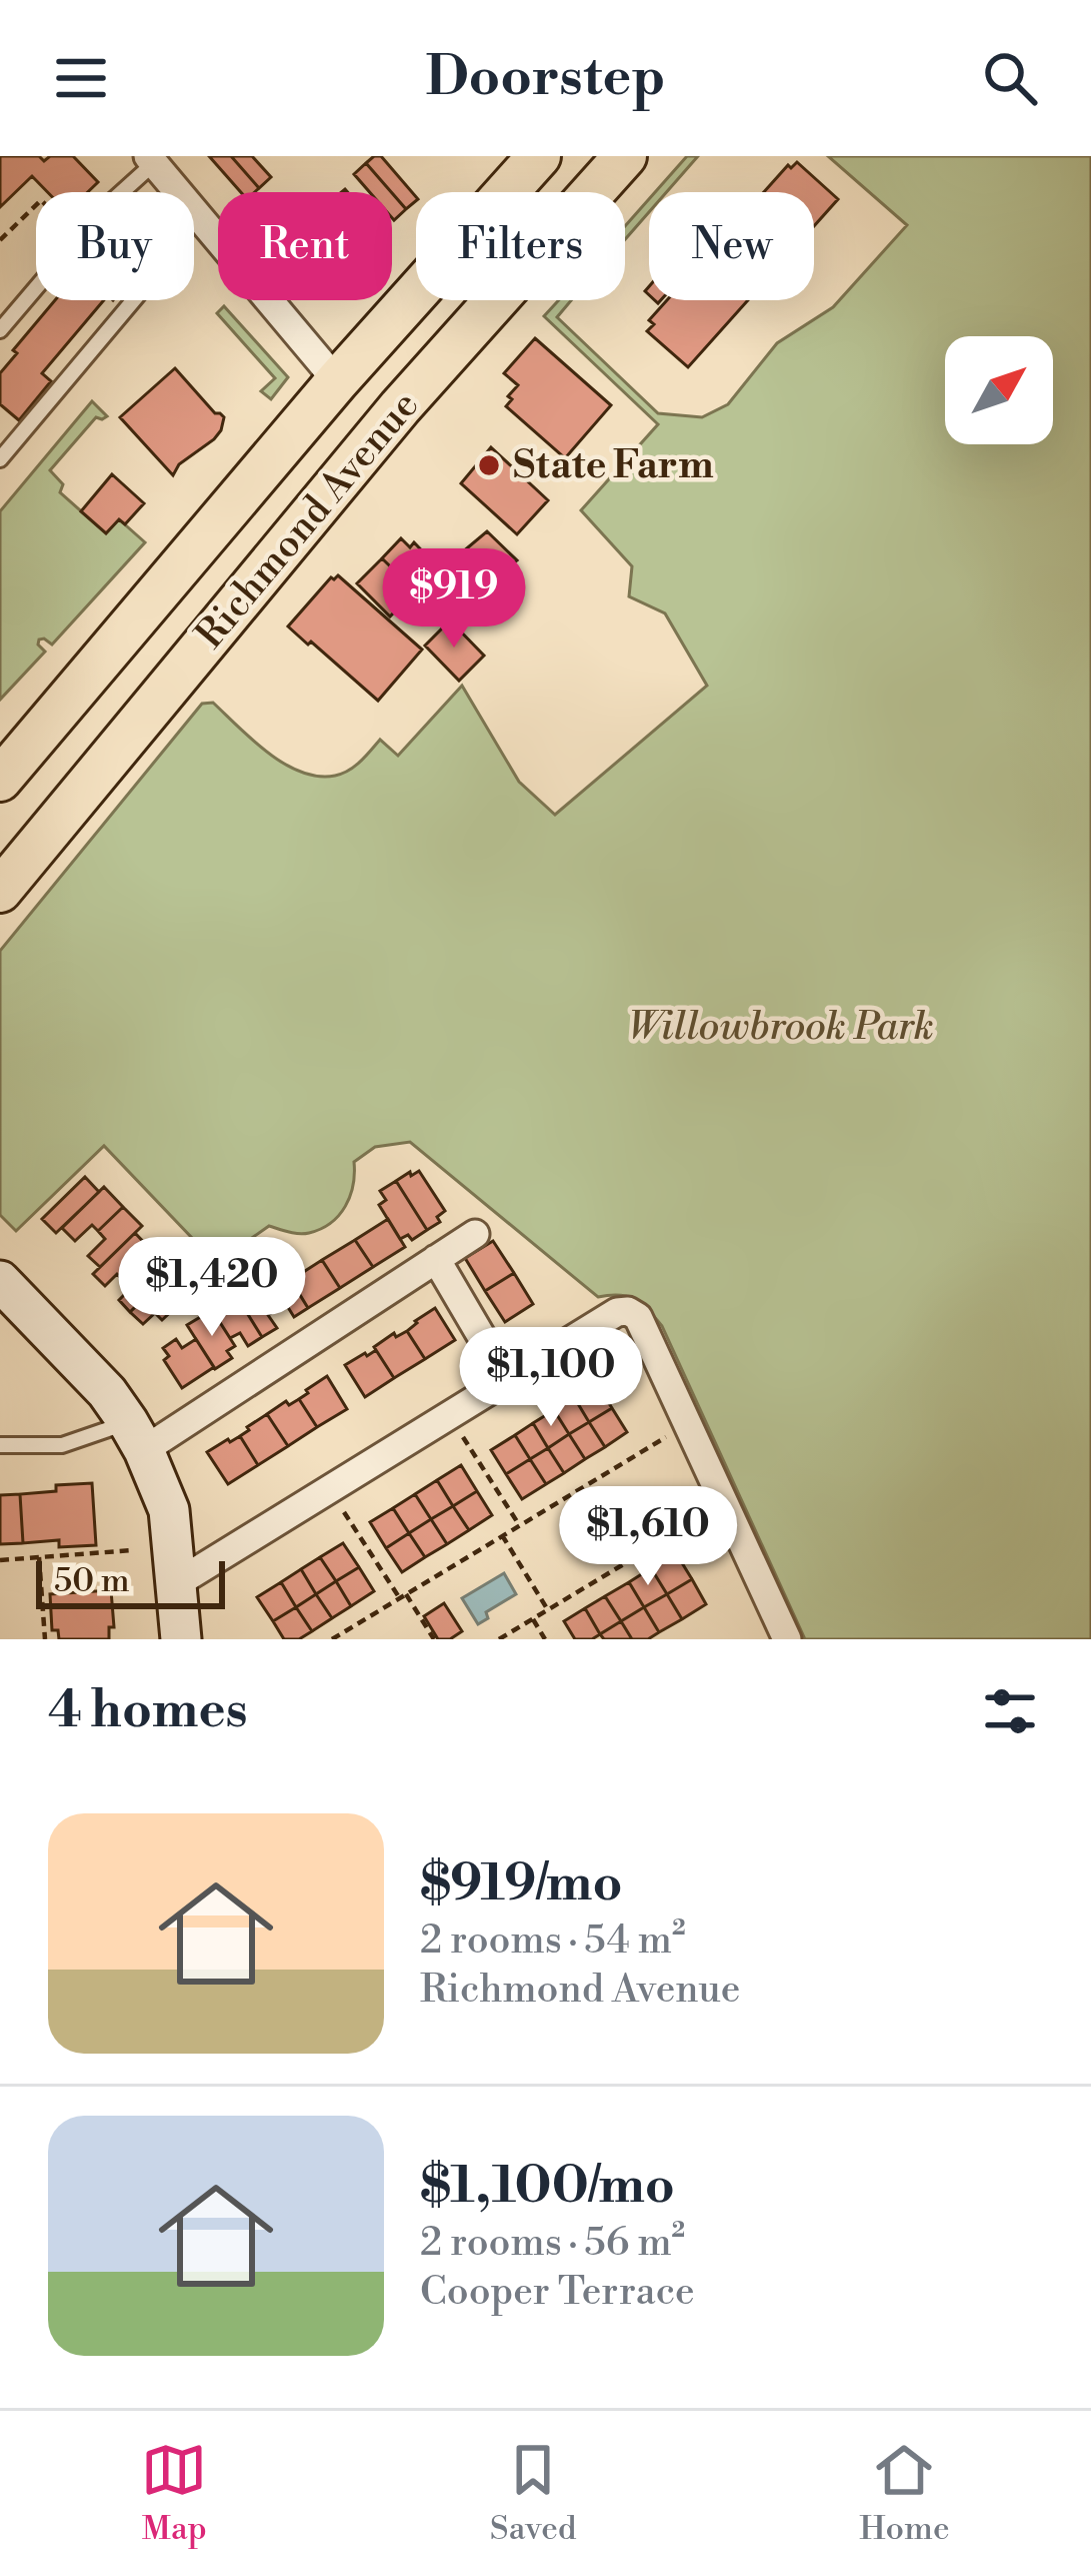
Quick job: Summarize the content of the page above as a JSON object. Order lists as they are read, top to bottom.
{
  "streets": {
    "main road": ["Richmond Avenue"]
  },
  "parks": ["Willowbrook Park"],
  "places": ["State Farm"],
  "scale_bar": "50 m",
  "north": "top right",
  "page": {
    "header": "Doorstep",
    "chip": [
      "Buy",
      "Rent",
      "Filters",
      "New"
    ],
    "price": [
      "$919",
      "$1,420",
      "$1,100",
      "$1,610"
    ],
    "scale": "50 m",
    "heading": "4 homes",
    "list": [
      {
        "name": "$919/mo",
        "note": "2 rooms · 54 m² · Richmond Avenue"
      },
      {
        "name": "$1,100/mo",
        "note": "2 rooms · 56 m² · Cooper Terrace"
      }
    ],
    "tabs": ["Map", "Saved", "Home"]
  }
}
